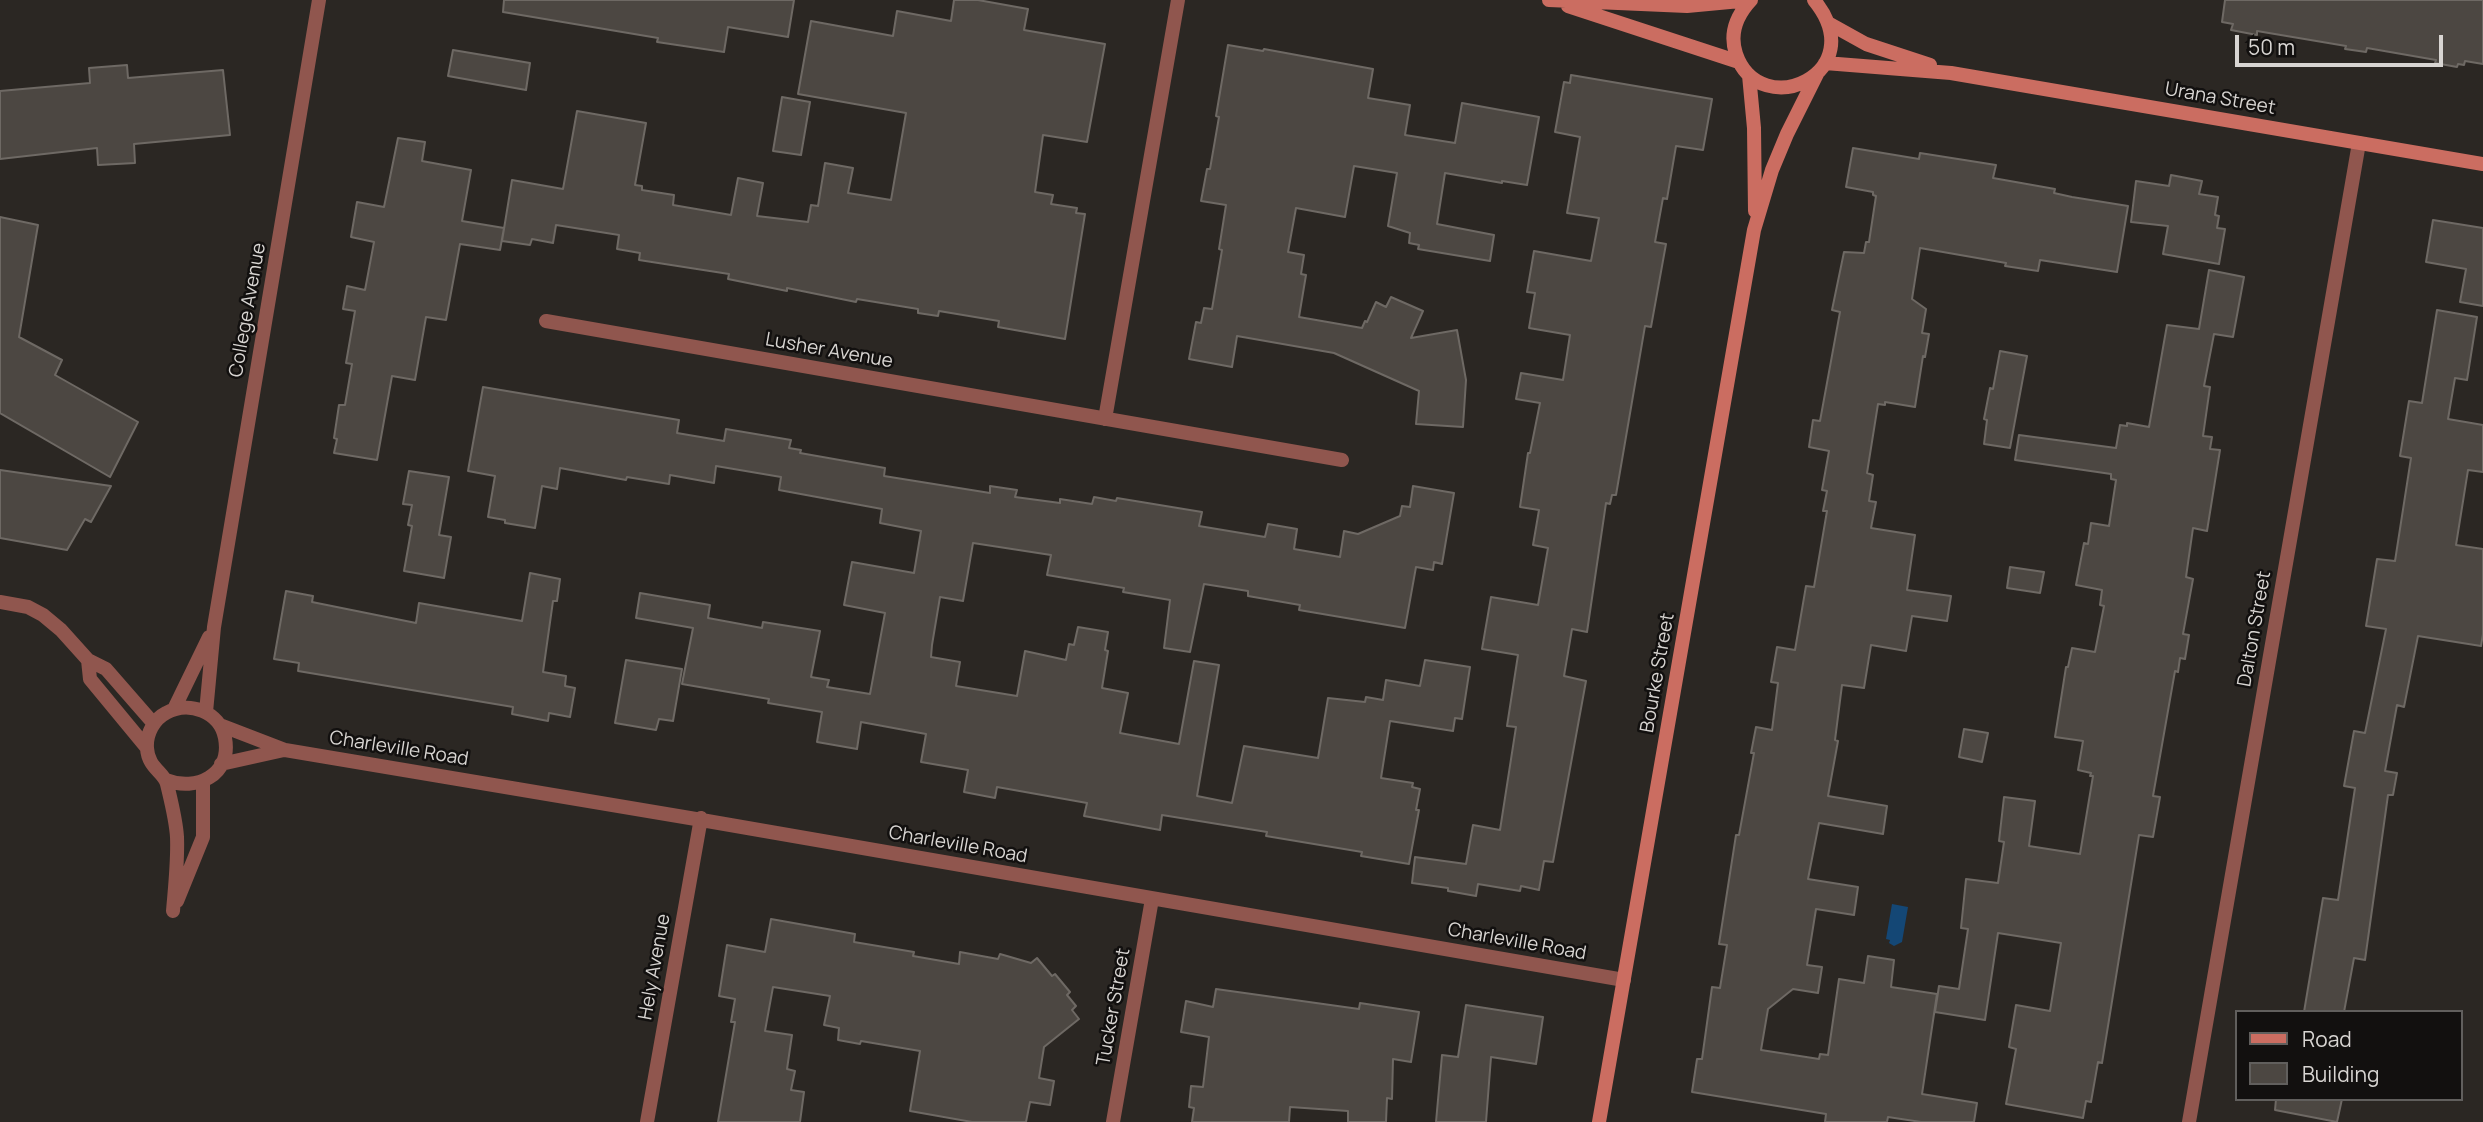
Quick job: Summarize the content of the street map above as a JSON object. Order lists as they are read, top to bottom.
{
  "streets": {
    "main road": ["Urana Street", "Bourke Street"],
    "street": [
      "College Avenue",
      "Lusher Avenue",
      "Dalton Street",
      "Charleville Road",
      "Hely Avenue",
      "Tucker Street"
    ]
  },
  "crossings": [
    ["Urana Street", "Dalton Street"],
    ["Urana Street", "Bourke Street"],
    ["College Avenue", "Charleville Road"],
    ["Bourke Street", "Charleville Road"],
    ["Charleville Road", "Hely Avenue"],
    ["Charleville Road", "Tucker Street"]
  ],
  "legend": ["Road", "Building"],
  "scale_bar": "50 m"
}
